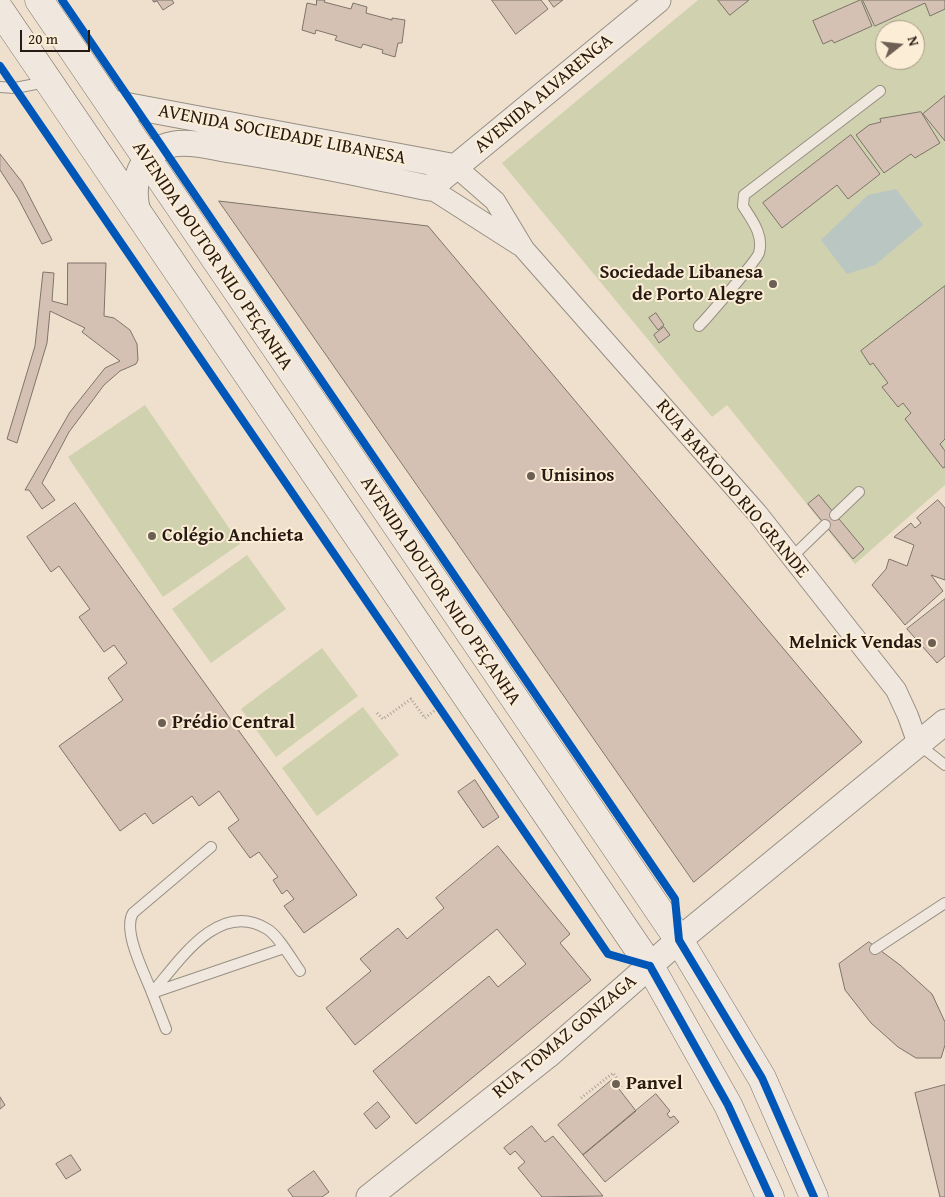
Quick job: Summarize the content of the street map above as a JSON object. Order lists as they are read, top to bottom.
{
  "streets": {
    "main road": ["AVENIDA DOUTOR NILO PEÇANHA"],
    "street": [
      "AVENIDA ALVARENGA",
      "AVENIDA SOCIEDADE LIBANESA",
      "RUA BARÃO DO RIO GRANDE",
      "RUA TOMAZ GONZAGA"
    ]
  },
  "crossings": [
    ["AVENIDA ALVARENGA", "AVENIDA SOCIEDADE LIBANESA"],
    ["AVENIDA ALVARENGA", "RUA BARÃO DO RIO GRANDE"],
    ["AVENIDA SOCIEDADE LIBANESA", "AVENIDA DOUTOR NILO PEÇANHA"],
    ["AVENIDA SOCIEDADE LIBANESA", "RUA BARÃO DO RIO GRANDE"],
    ["AVENIDA DOUTOR NILO PEÇANHA", "RUA TOMAZ GONZAGA"],
    ["RUA BARÃO DO RIO GRANDE", "RUA TOMAZ GONZAGA"]
  ],
  "places": [
    "Sociedade Libanesa de Porto Alegre",
    "Unisinos",
    "Colégio Anchieta",
    "Melnick Vendas",
    "Prédio Central",
    "Panvel"
  ],
  "scale_bar": "20 m",
  "north": "right"
}
